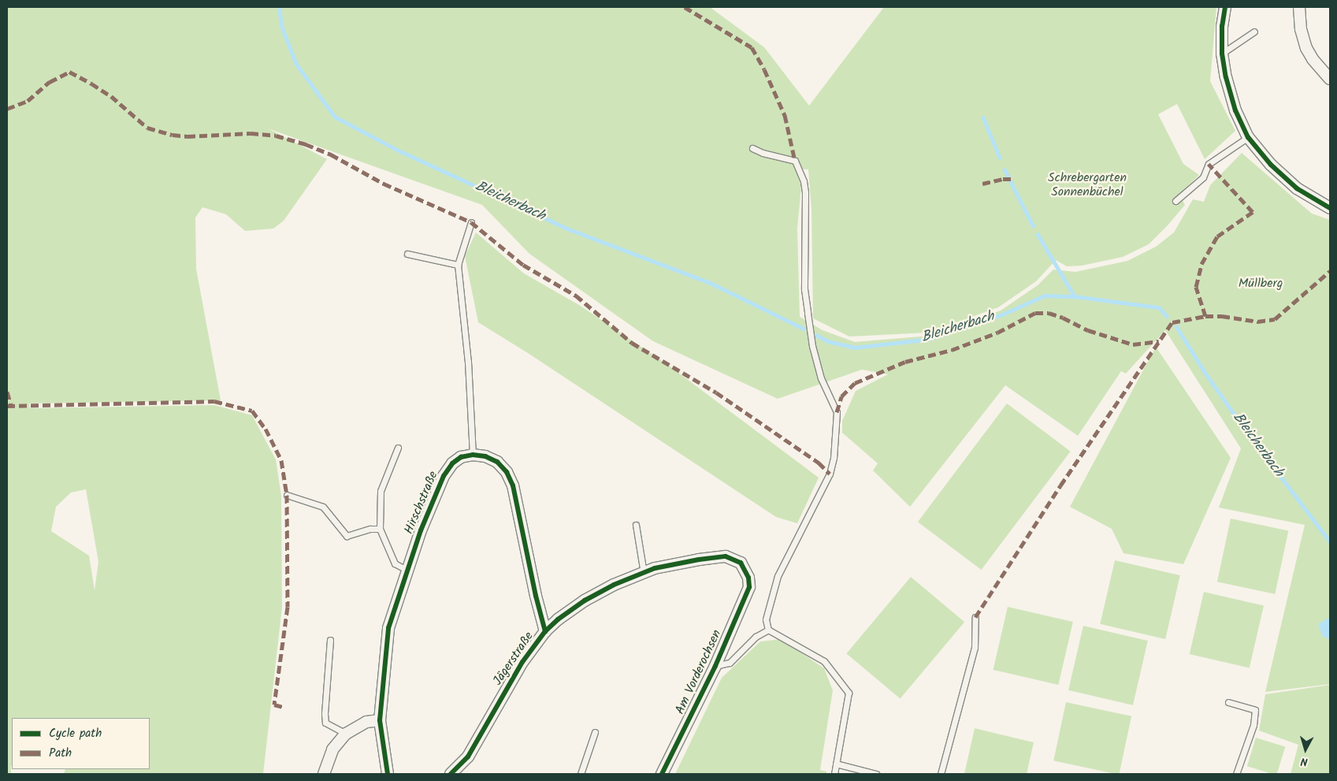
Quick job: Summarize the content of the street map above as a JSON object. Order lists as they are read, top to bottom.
{
  "streets": {
    "street": ["Hirschstraße", "Jägerstraße", "Am Vorderochsen"]
  },
  "crossings": [
    ["Jägerstraße", "Am Vorderochsen"]
  ],
  "water": ["Bleicherbach"],
  "parks": ["Schrebergarten Sonnenbüchel", "Müllberg"],
  "legend": ["Cycle path", "Path"],
  "north": "bottom"
}
